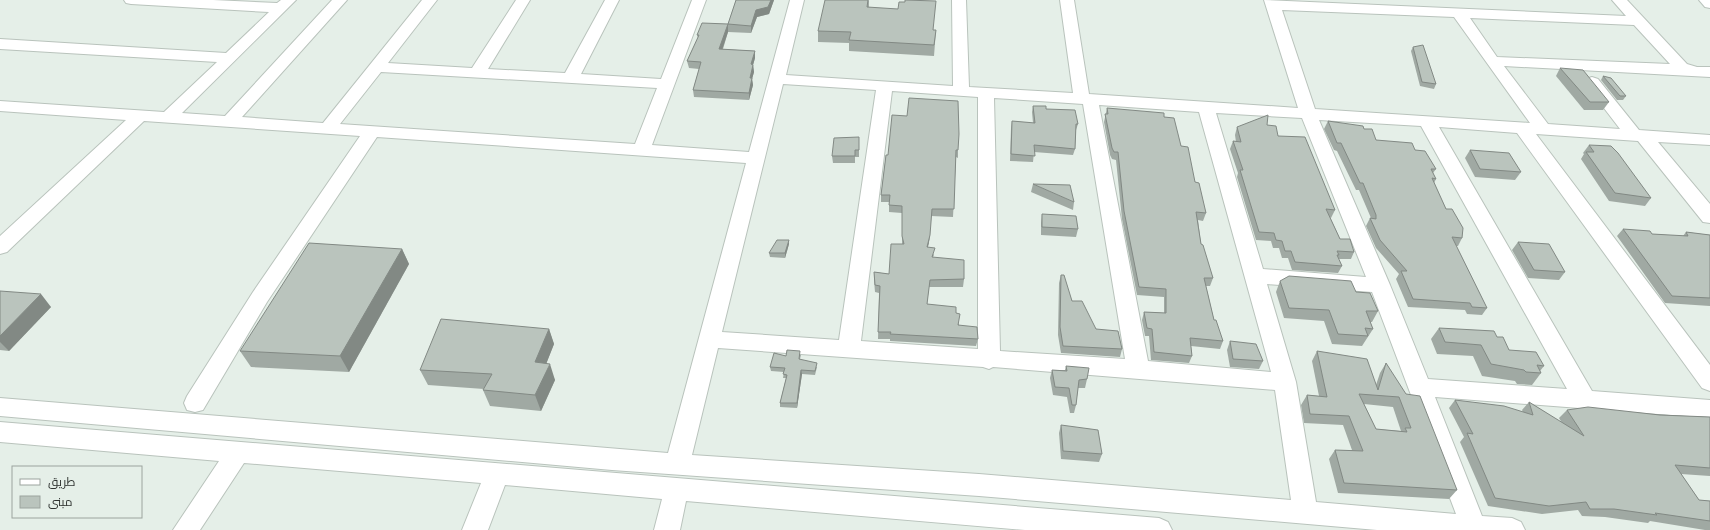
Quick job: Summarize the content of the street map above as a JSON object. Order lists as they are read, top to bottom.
{
  "legend": ["طريق", "مبنى"]
}
